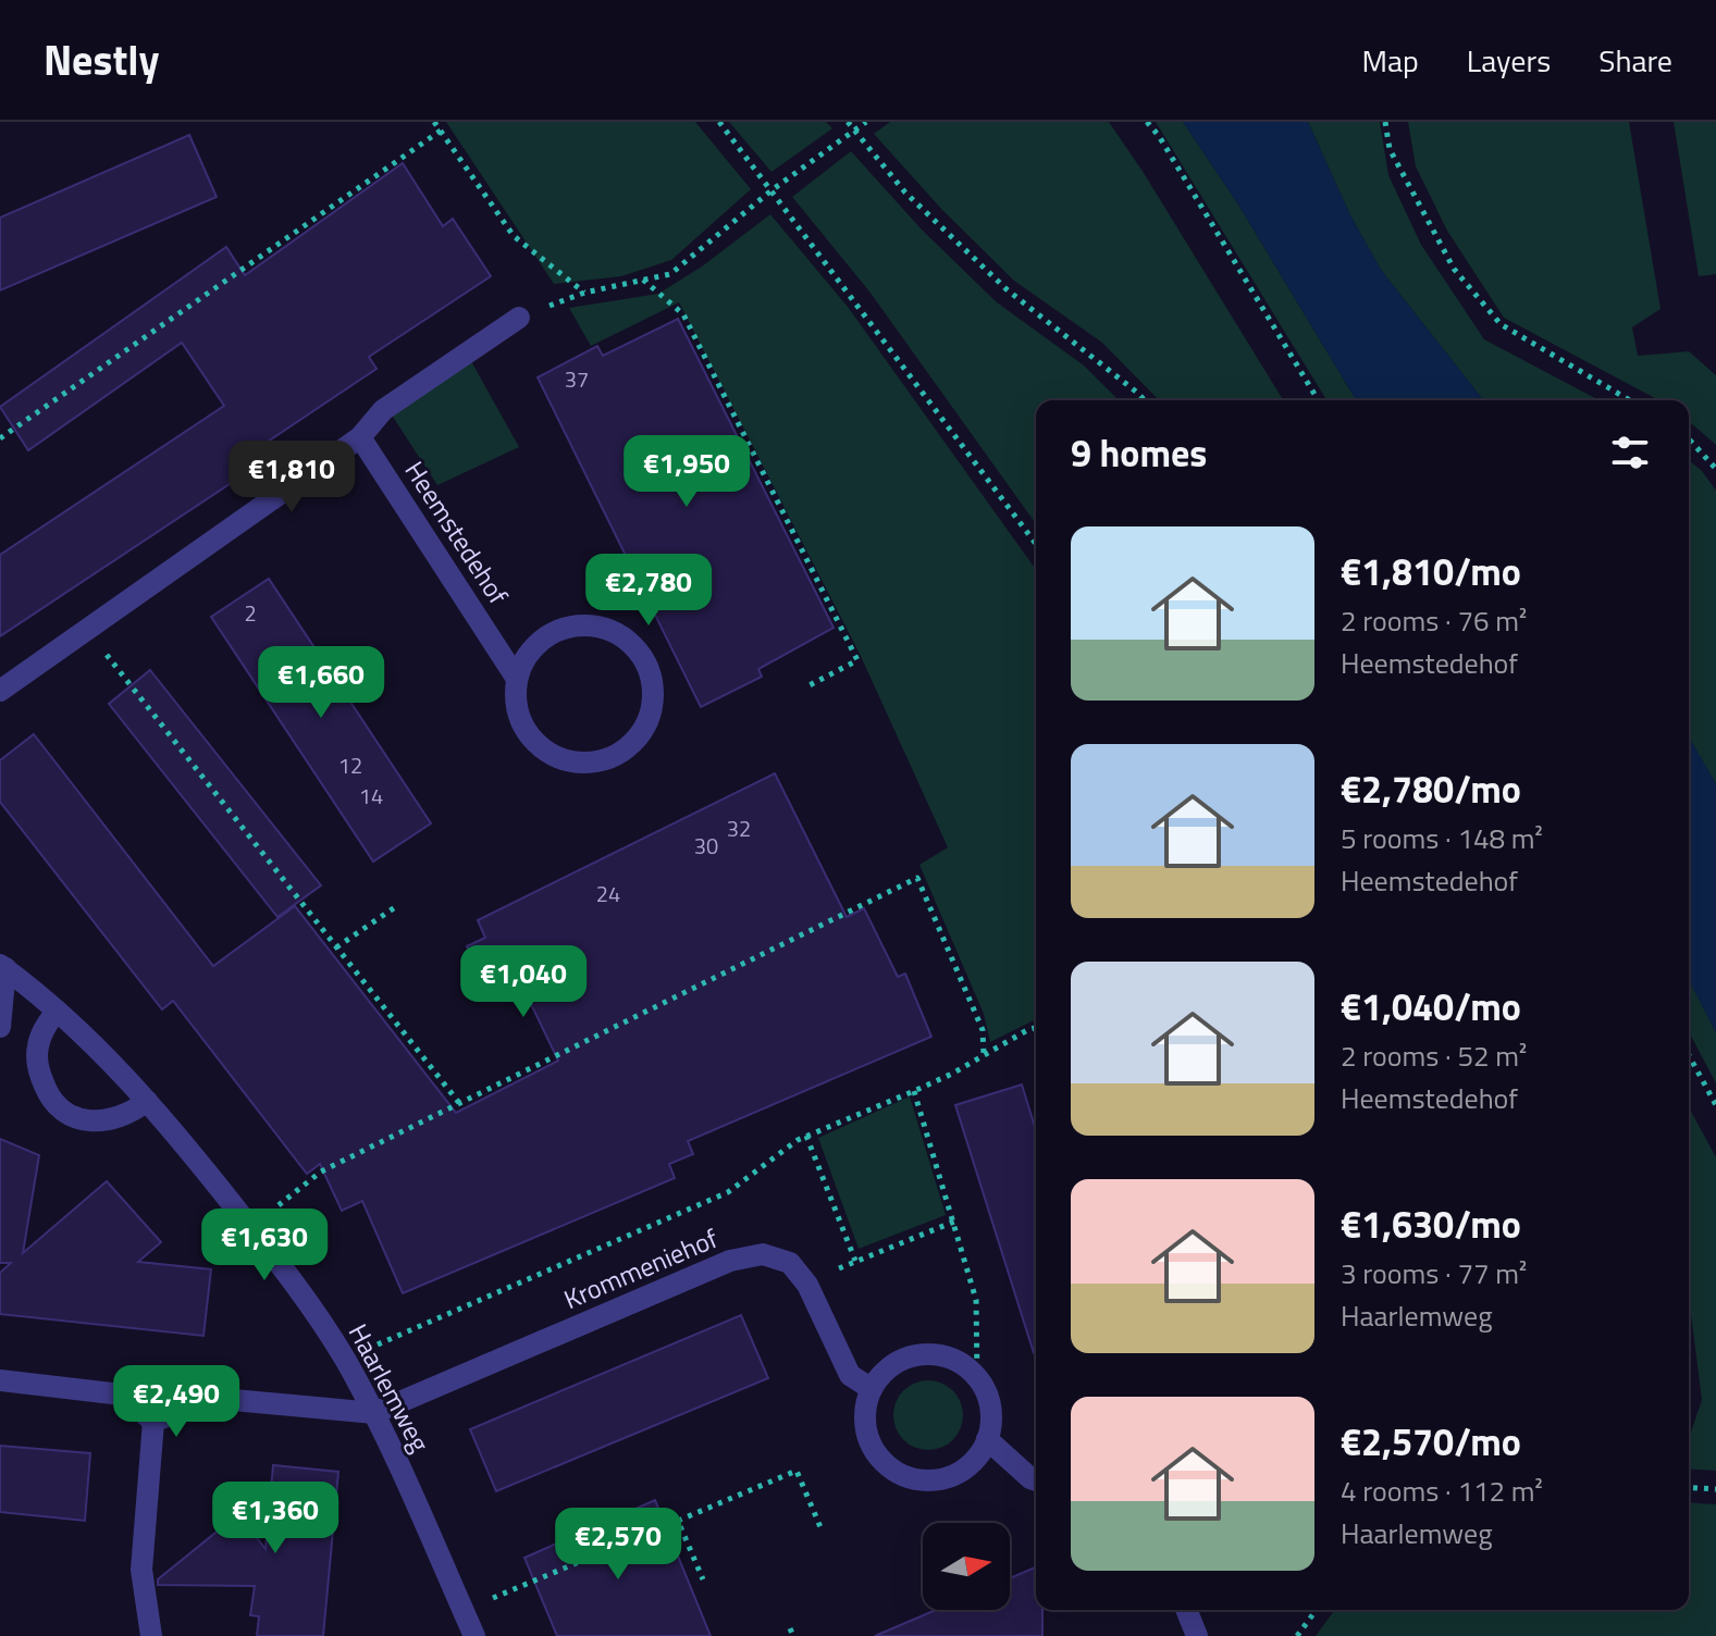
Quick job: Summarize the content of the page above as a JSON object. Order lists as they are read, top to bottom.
{
  "streets": {
    "street": ["Heemstedehof", "Krommeniehof", "Haarlemweg"]
  },
  "crossings": [
    ["Krommeniehof", "Haarlemweg"]
  ],
  "house_numbers": [
    "37",
    "2",
    "12",
    "14",
    "32",
    "30",
    "24"
  ],
  "north": "right",
  "page": {
    "header": "Nestly",
    "nav": ["Map", "Layers", "Share"],
    "heading": "9 homes",
    "price": [
      "€1,950",
      "€1,810",
      "€2,780",
      "€1,660",
      "€1,040",
      "€1,630",
      "€2,490",
      "€1,360",
      "€2,570"
    ],
    "list": [
      {
        "name": "€1,810/mo",
        "note": "2 rooms · 76 m² · Heemstedehof"
      },
      {
        "name": "€2,780/mo",
        "note": "5 rooms · 148 m² · Heemstedehof"
      },
      {
        "name": "€1,040/mo",
        "note": "2 rooms · 52 m² · Heemstedehof"
      },
      {
        "name": "€1,630/mo",
        "note": "3 rooms · 77 m² · Haarlemweg"
      },
      {
        "name": "€2,570/mo",
        "note": "4 rooms · 112 m² · Haarlemweg"
      }
    ]
  }
}
